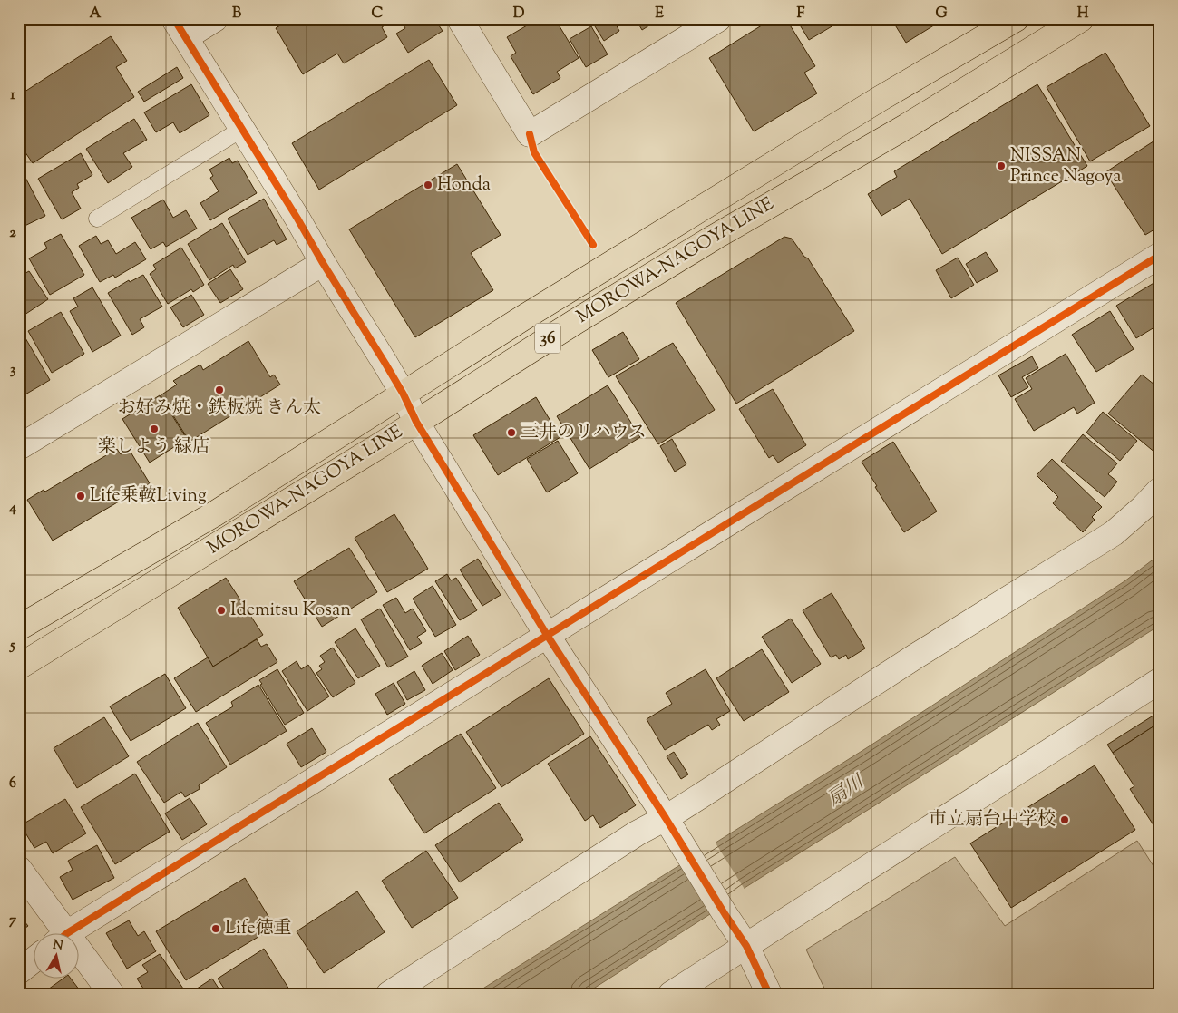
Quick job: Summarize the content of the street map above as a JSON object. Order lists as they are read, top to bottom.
{
  "streets": {
    "main road": ["MOROWA-NAGOYA LINE", "36"]
  },
  "water": ["扇川"],
  "places": [
    "NISSAN Prince Nagoya",
    "Honda",
    "お好み焼・鉄板焼 きん太",
    "楽しよう 緑店",
    "三井のリハウス",
    "Life乗鞍Living",
    "Idemitsu Kosan",
    "市立扇台中学校",
    "Life徳重"
  ],
  "north": "top",
  "grid": {
    "columns": [
      "A",
      "B",
      "C",
      "D",
      "E",
      "F",
      "G",
      "H"
    ],
    "rows": [
      "1",
      "2",
      "3",
      "4",
      "5",
      "6",
      "7"
    ]
  }
}
